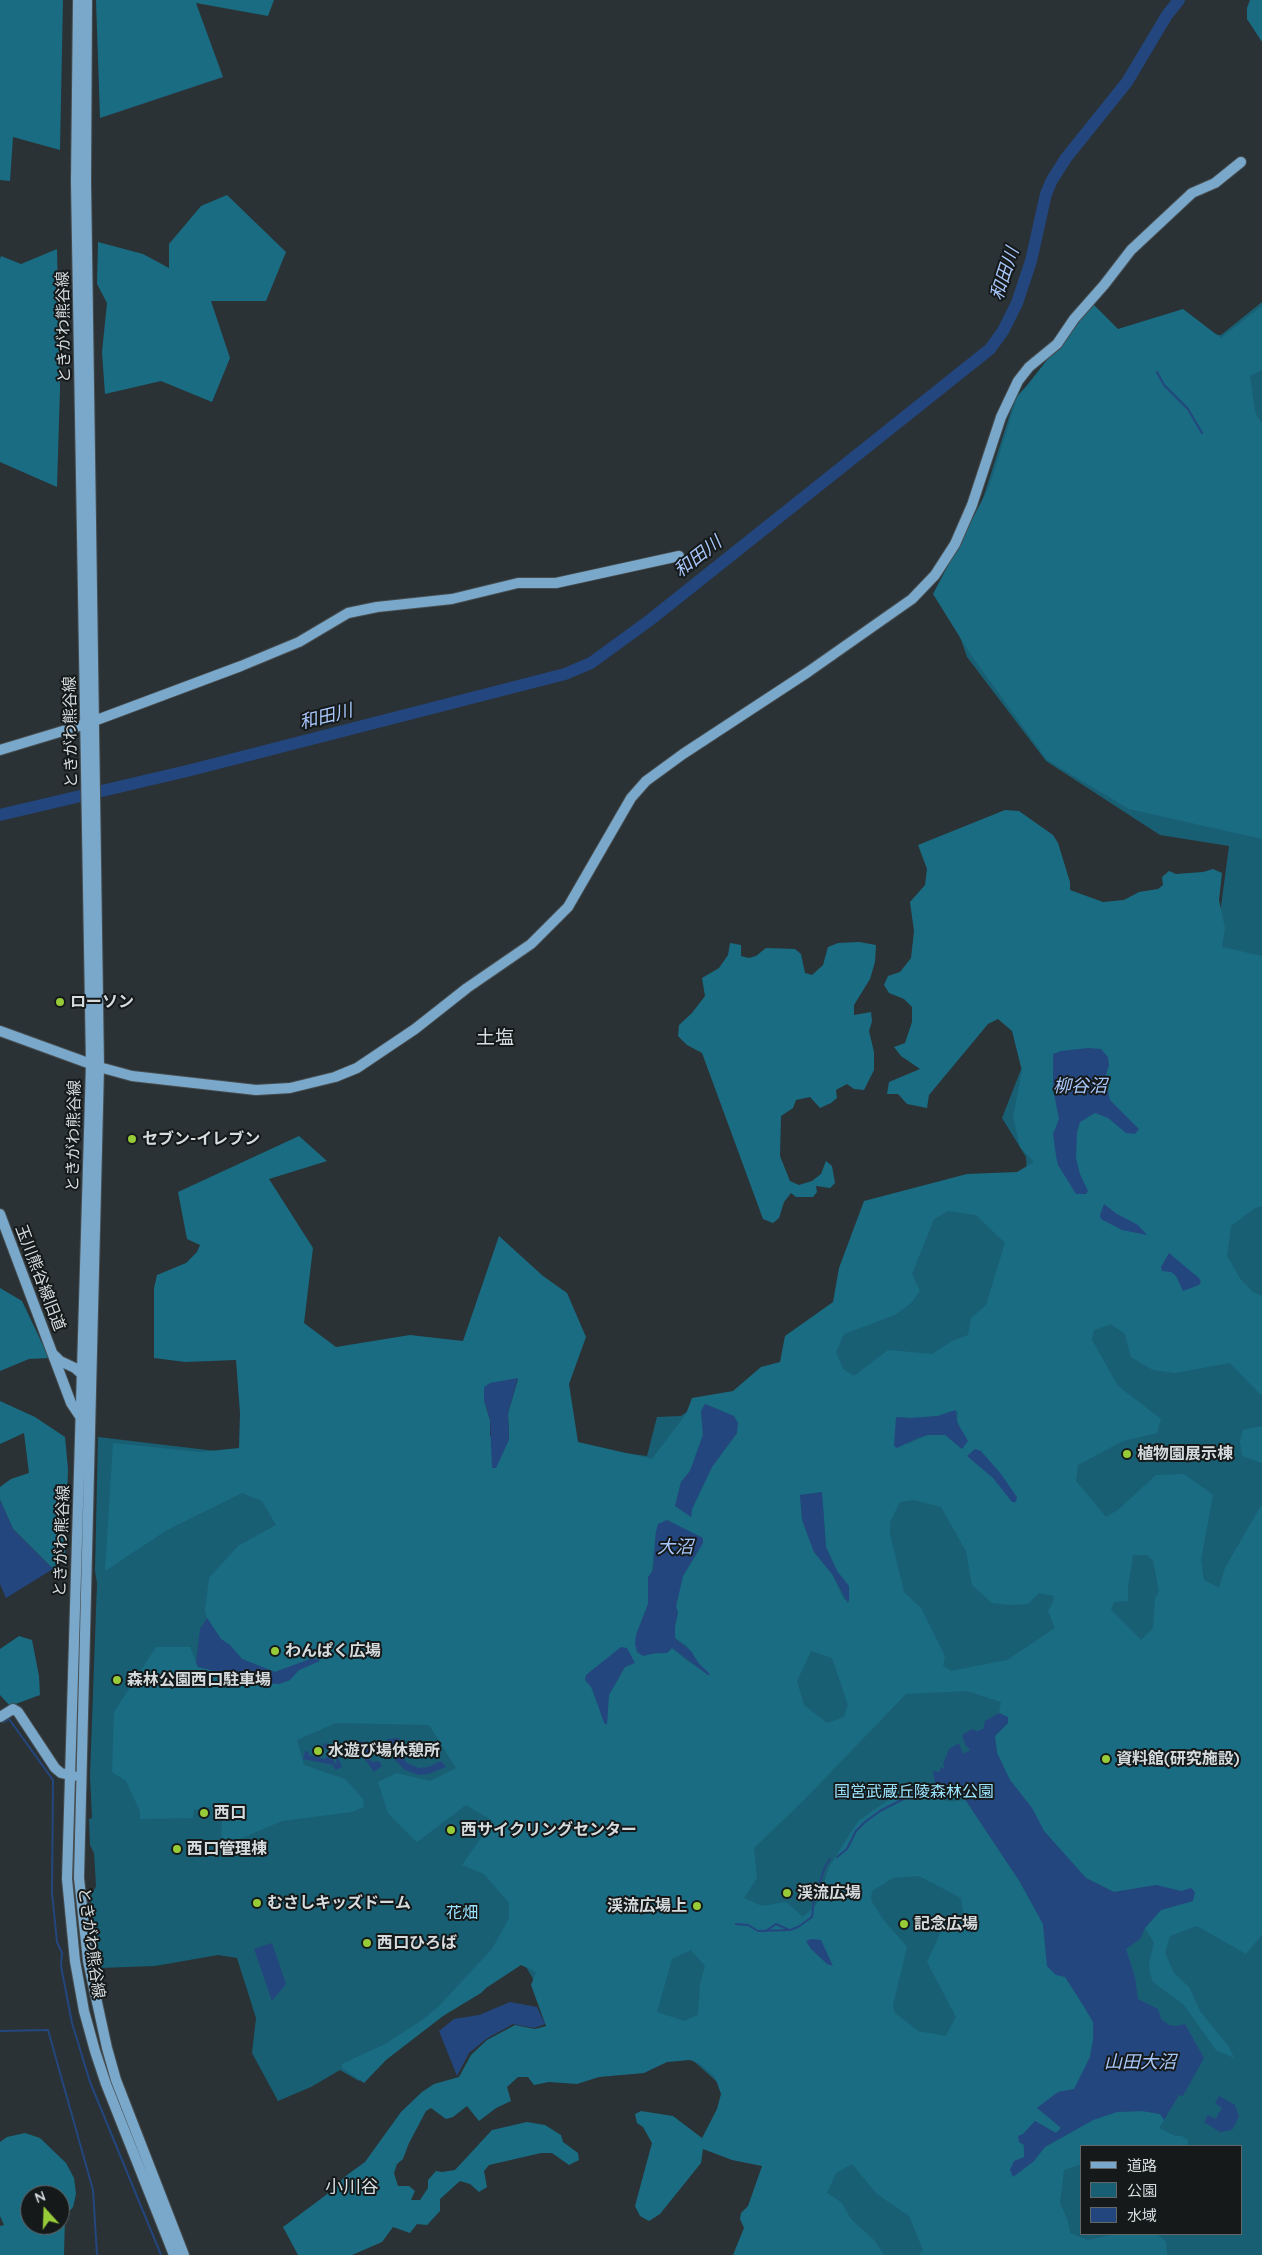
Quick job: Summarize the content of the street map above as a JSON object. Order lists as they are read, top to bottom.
{
  "streets": {
    "main road": ["ときがわ熊谷線", "玉川熊谷線旧道"]
  },
  "crossings": [
    ["ときがわ熊谷線", "玉川熊谷線旧道"]
  ],
  "districts": ["土塩", "小川谷"],
  "water": [
    "和田川",
    "柳谷沼",
    "大沼",
    "山田大沼"
  ],
  "parks": ["国営武蔵丘陵森林公園", "花畑"],
  "places": [
    "ローソン",
    "セブン-イレブン",
    "植物園展示棟",
    "わんぱく広場",
    "森林公園西口駐車場",
    "水遊び場休憩所",
    "資料館(研究施設)",
    "西口",
    "西サイクリングセンター",
    "西口管理棟",
    "渓流広場",
    "むさしキッズドーム",
    "渓流広場上",
    "記念広場",
    "西口ひろば"
  ],
  "legend": ["道路", "公園", "水域"],
  "north": "top"
}
